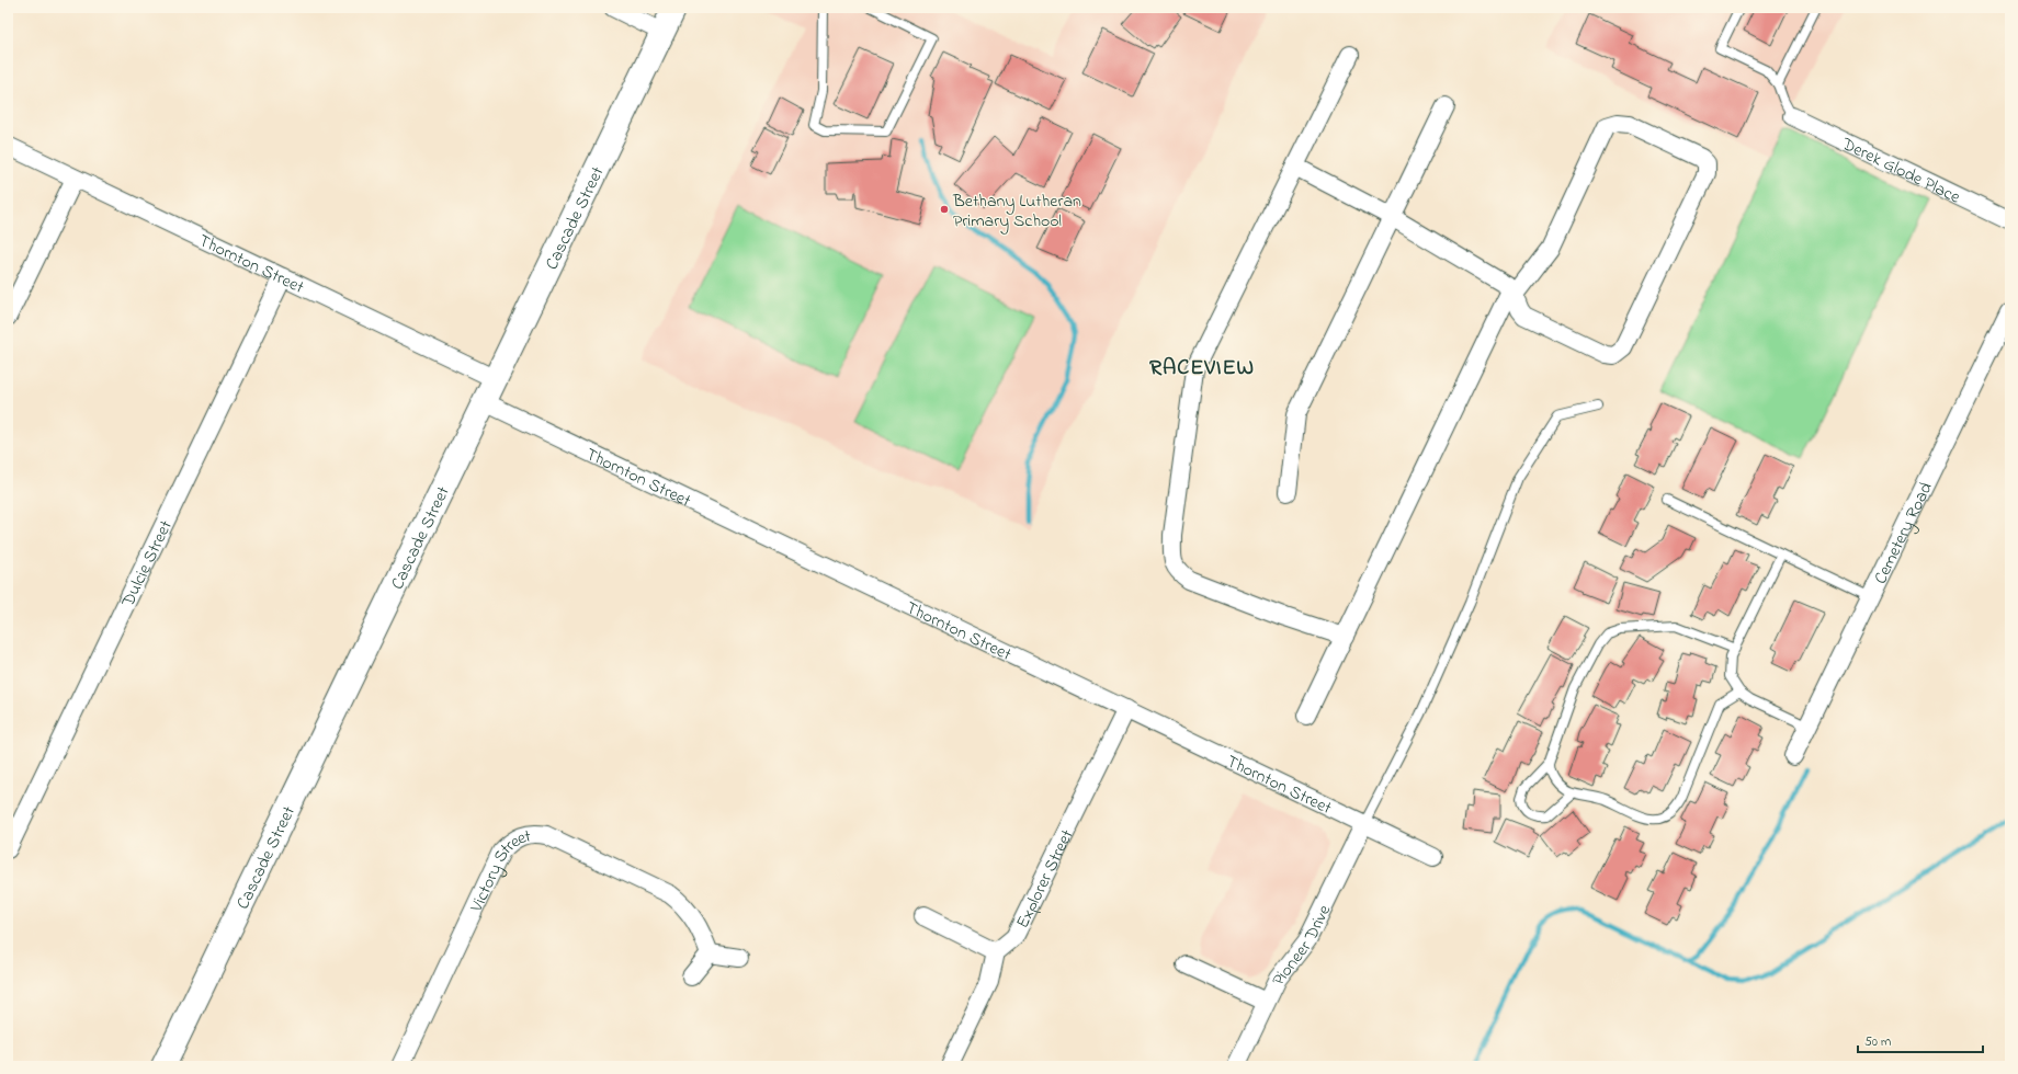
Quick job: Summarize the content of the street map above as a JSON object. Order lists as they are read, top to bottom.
{
  "streets": {
    "main road": ["Cascade Street"],
    "street": [
      "Derek Glode Place",
      "Thornton Street",
      "Cemetery Road",
      "Dulcie Street",
      "Victory Street",
      "Explorer Street",
      "Pioneer Drive"
    ]
  },
  "crossings": [
    ["Cascade Street", "Thornton Street"],
    ["Thornton Street", "Dulcie Street"],
    ["Thornton Street", "Explorer Street"],
    ["Thornton Street", "Pioneer Drive"]
  ],
  "districts": ["RACEVIEW"],
  "places": ["Bethany Lutheran Primary School"],
  "scale_bar": "50 m"
}
